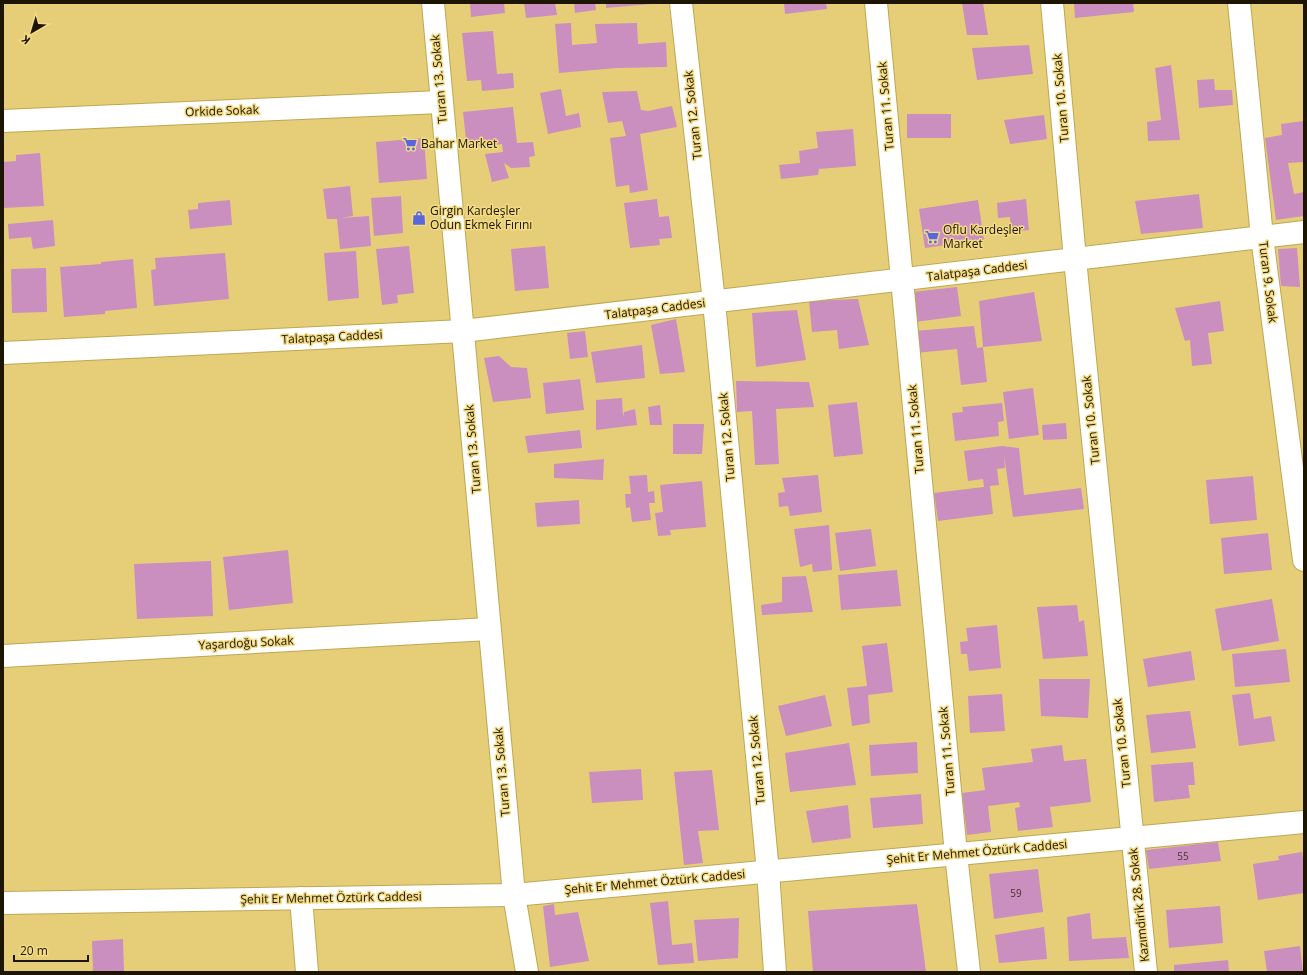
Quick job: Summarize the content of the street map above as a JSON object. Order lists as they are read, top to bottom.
{
  "streets": {
    "street": [
      "Turan 13. Sokak",
      "Turan 10. Sokak",
      "Turan 11. Sokak",
      "Orkide Sokak",
      "Turan 12. Sokak",
      "Talatpaşa Caddesi",
      "Turan 9. Sokak",
      "Yaşardoğu Sokak",
      "Şehit Er Mehmet Öztürk Caddesi",
      "Kazımdirik 28. Sokak"
    ]
  },
  "crossings": [
    ["Turan 13. Sokak", "Orkide Sokak"],
    ["Turan 13. Sokak", "Talatpaşa Caddesi"],
    ["Turan 13. Sokak", "Yaşardoğu Sokak"],
    ["Turan 13. Sokak", "Şehit Er Mehmet Öztürk Caddesi"],
    ["Turan 10. Sokak", "Talatpaşa Caddesi"],
    ["Turan 10. Sokak", "Şehit Er Mehmet Öztürk Caddesi"],
    ["Turan 10. Sokak", "Kazımdirik 28. Sokak"],
    ["Turan 11. Sokak", "Talatpaşa Caddesi"],
    ["Turan 11. Sokak", "Şehit Er Mehmet Öztürk Caddesi"],
    ["Turan 12. Sokak", "Talatpaşa Caddesi"],
    ["Turan 12. Sokak", "Şehit Er Mehmet Öztürk Caddesi"],
    ["Talatpaşa Caddesi", "Turan 9. Sokak"],
    ["Şehit Er Mehmet Öztürk Caddesi", "Kazımdirik 28. Sokak"]
  ],
  "places": {
    "supermarket": ["Bahar Market", "Oflu Kardeşler Market"],
    "shop": ["Girgin Kardeşler Odun Ekmek Fırını"]
  },
  "house_numbers": ["55", "59"],
  "scale_bar": "20 m",
  "north": "bottom left"
}
